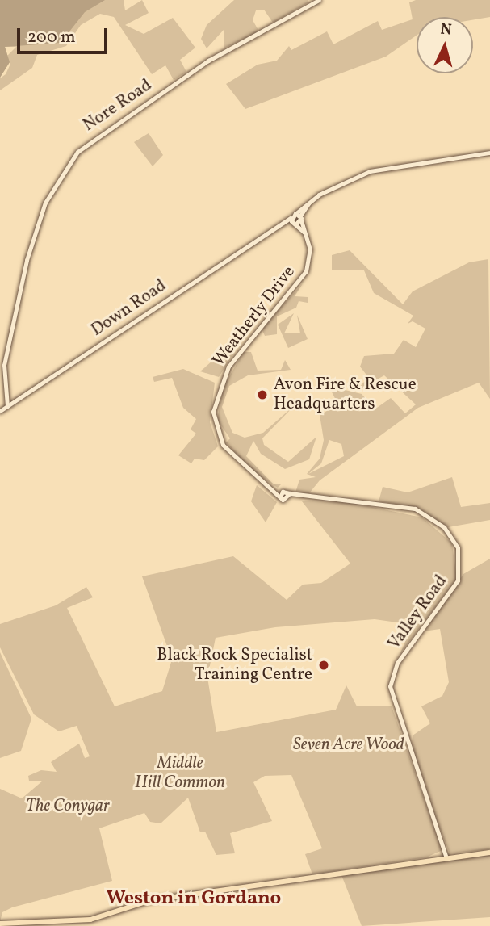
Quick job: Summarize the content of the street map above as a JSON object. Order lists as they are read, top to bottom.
{
  "streets": {
    "street": [
      "Nore Road",
      "Down Road",
      "Weatherly Drive",
      "Valley Road"
    ]
  },
  "crossings": [
    ["Nore Road", "Down Road"],
    ["Down Road", "Weatherly Drive"],
    ["Weatherly Drive", "Valley Road"]
  ],
  "districts": ["Weston in Gordano"],
  "parks": ["Seven Acre Wood", "Middle Hill Common", "The Conygar"],
  "places": ["Avon Fire & Rescue Headquarters", "Black Rock Specialist Training Centre"],
  "scale_bar": "200 m",
  "north": "top"
}
